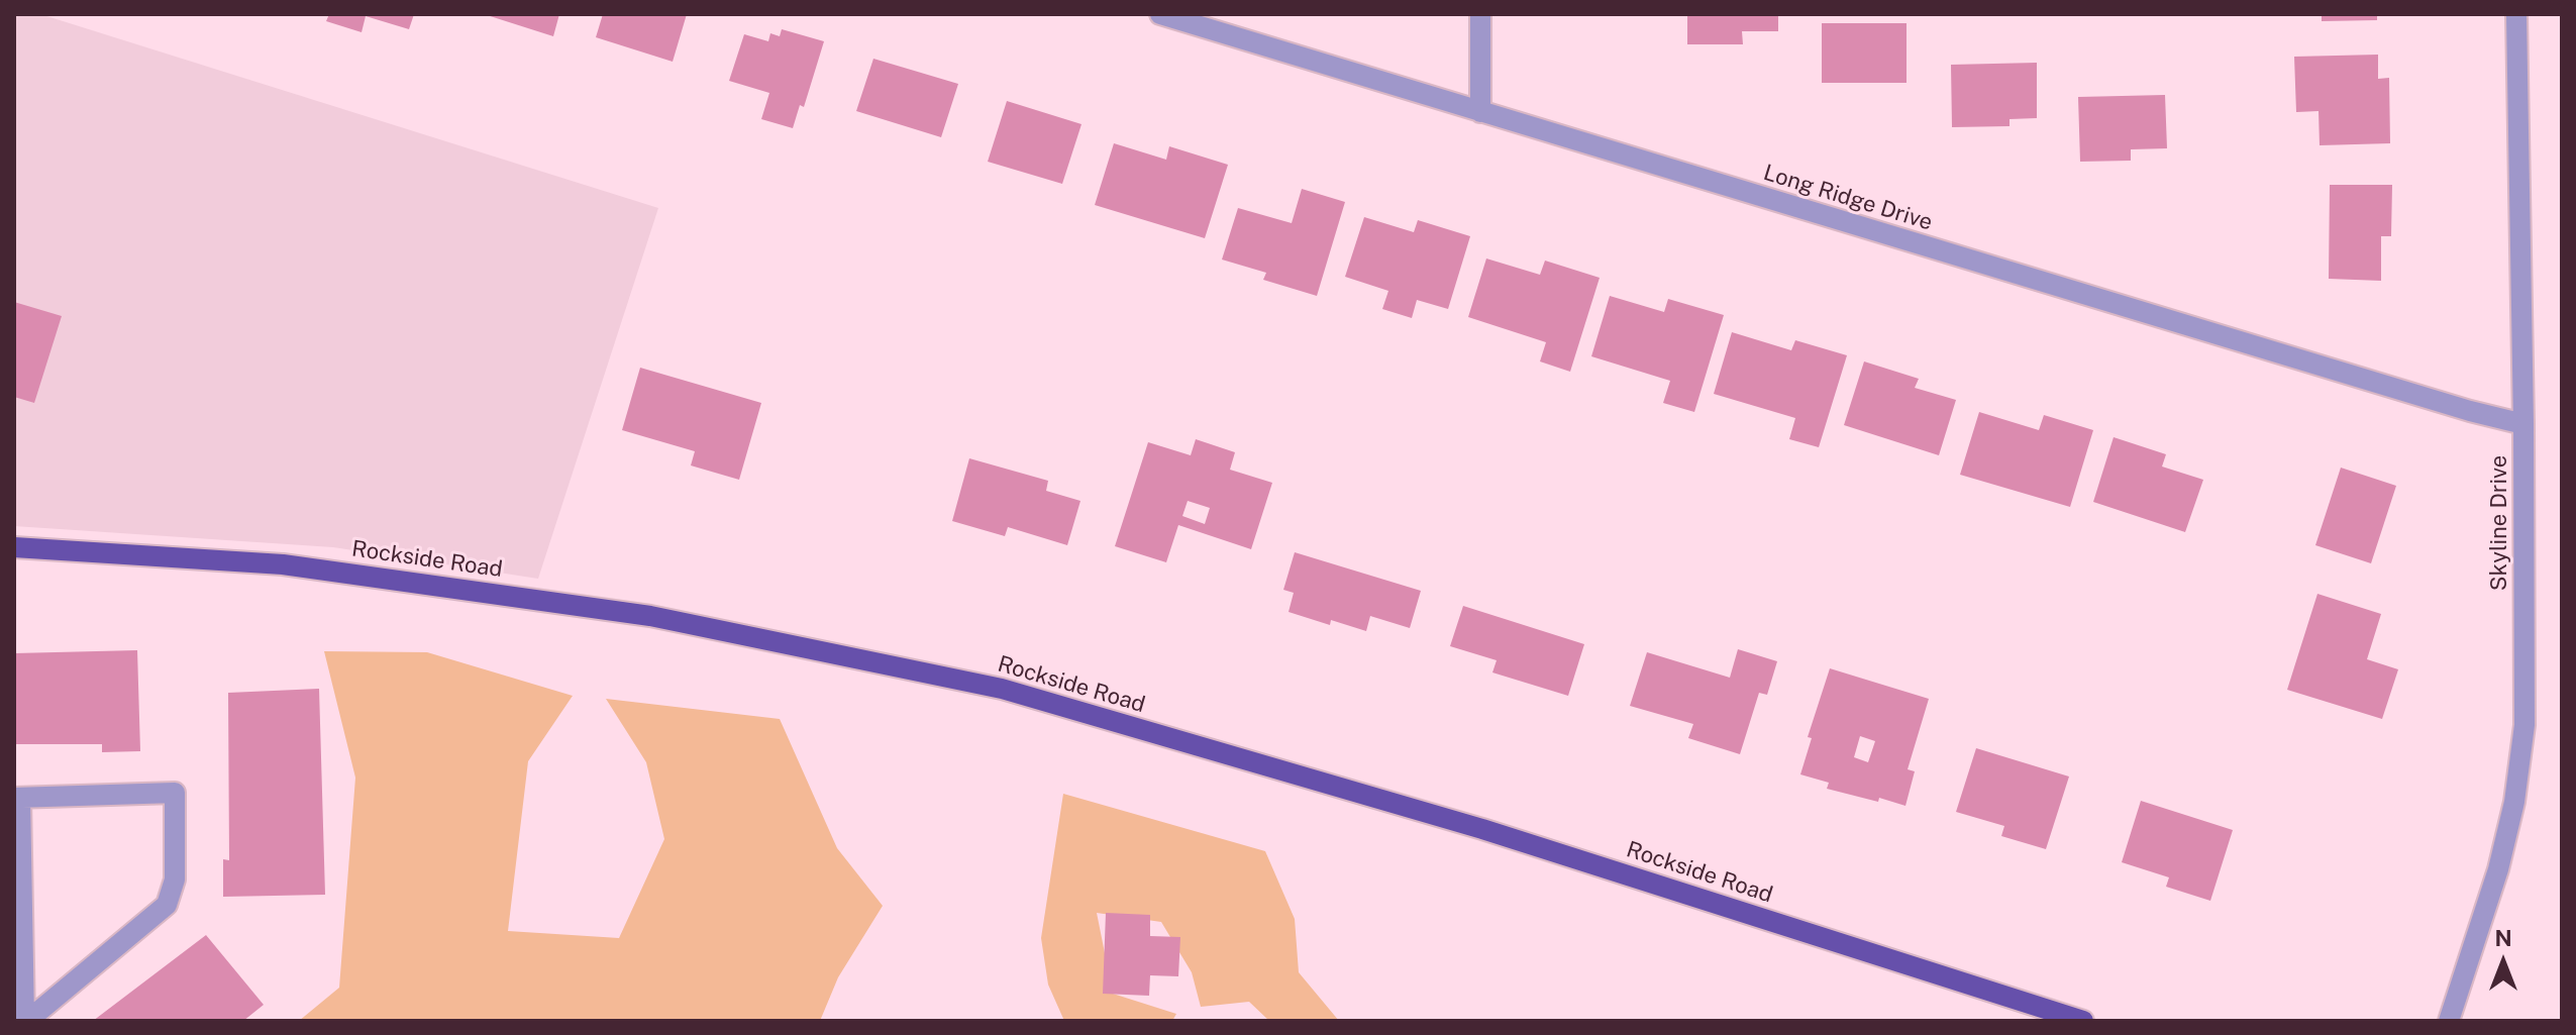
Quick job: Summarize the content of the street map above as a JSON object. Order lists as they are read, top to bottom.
{
  "streets": {
    "main road": ["Rockside Road"],
    "street": ["Long Ridge Drive", "Skyline Drive"]
  },
  "crossings": [
    ["Long Ridge Drive", "Skyline Drive"]
  ],
  "north": "top"
}
